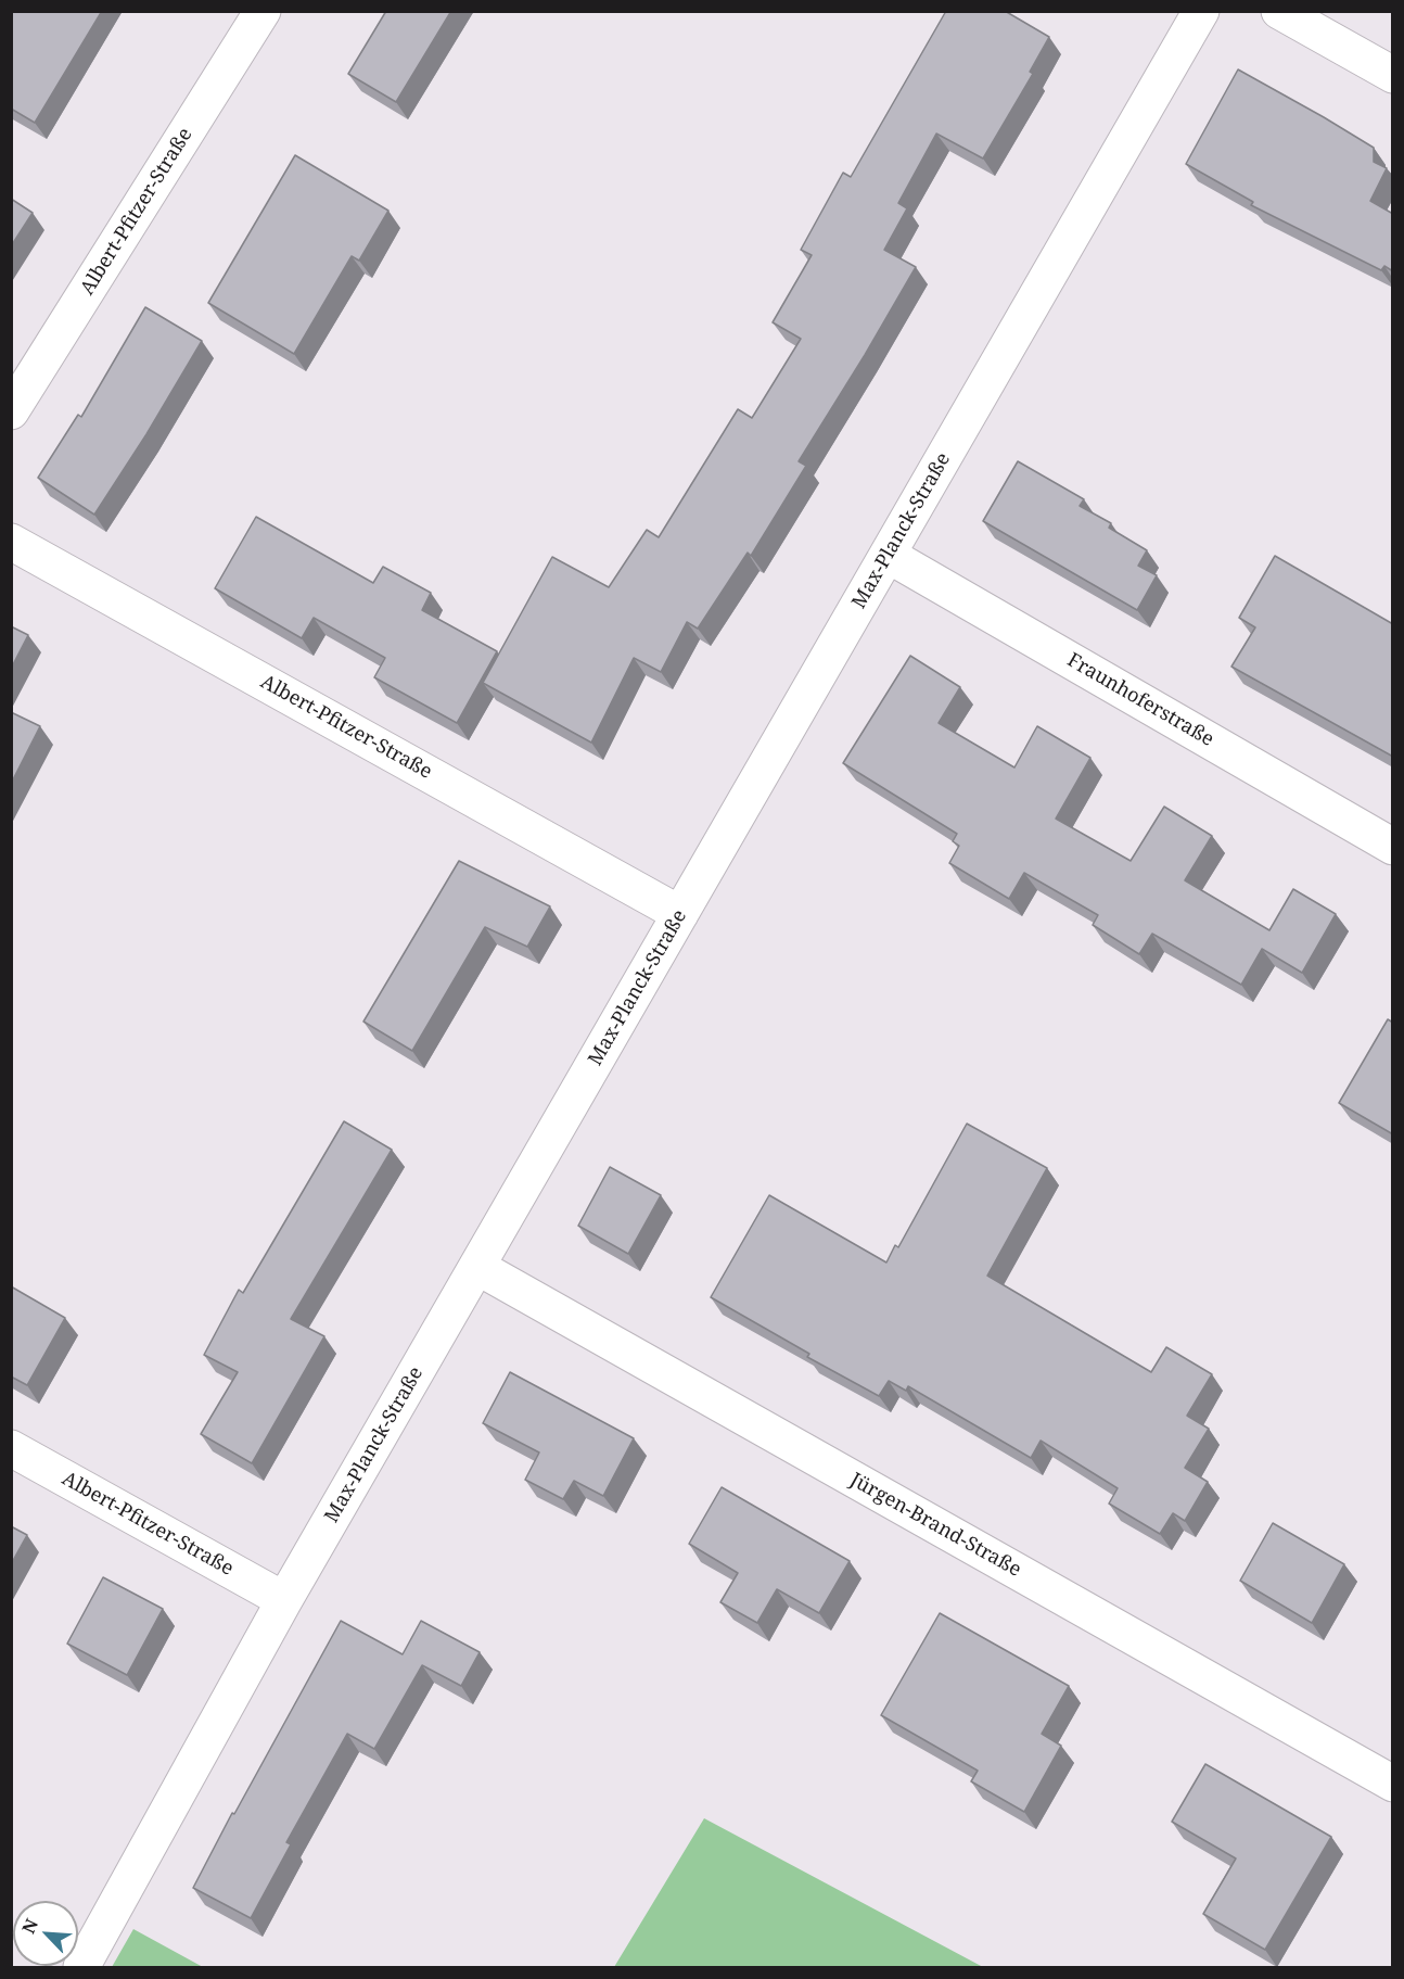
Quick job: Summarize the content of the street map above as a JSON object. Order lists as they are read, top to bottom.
{
  "streets": {
    "street": [
      "Albert-Pfitzer-Straße",
      "Max-Planck-Straße",
      "Fraunhoferstraße",
      "Jürgen-Brand-Straße"
    ]
  },
  "crossings": [
    ["Albert-Pfitzer-Straße", "Max-Planck-Straße"],
    ["Max-Planck-Straße", "Fraunhoferstraße"],
    ["Max-Planck-Straße", "Jürgen-Brand-Straße"]
  ],
  "north": "top left"
}
